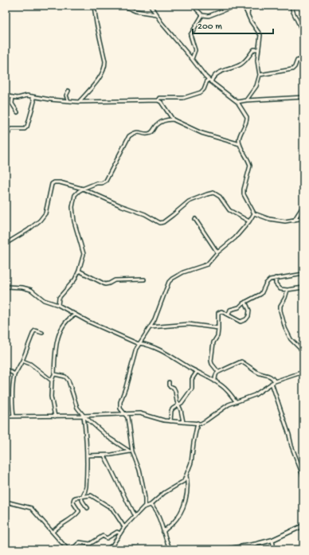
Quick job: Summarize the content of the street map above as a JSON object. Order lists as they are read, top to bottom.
{
  "scale_bar": "200 m"
}
